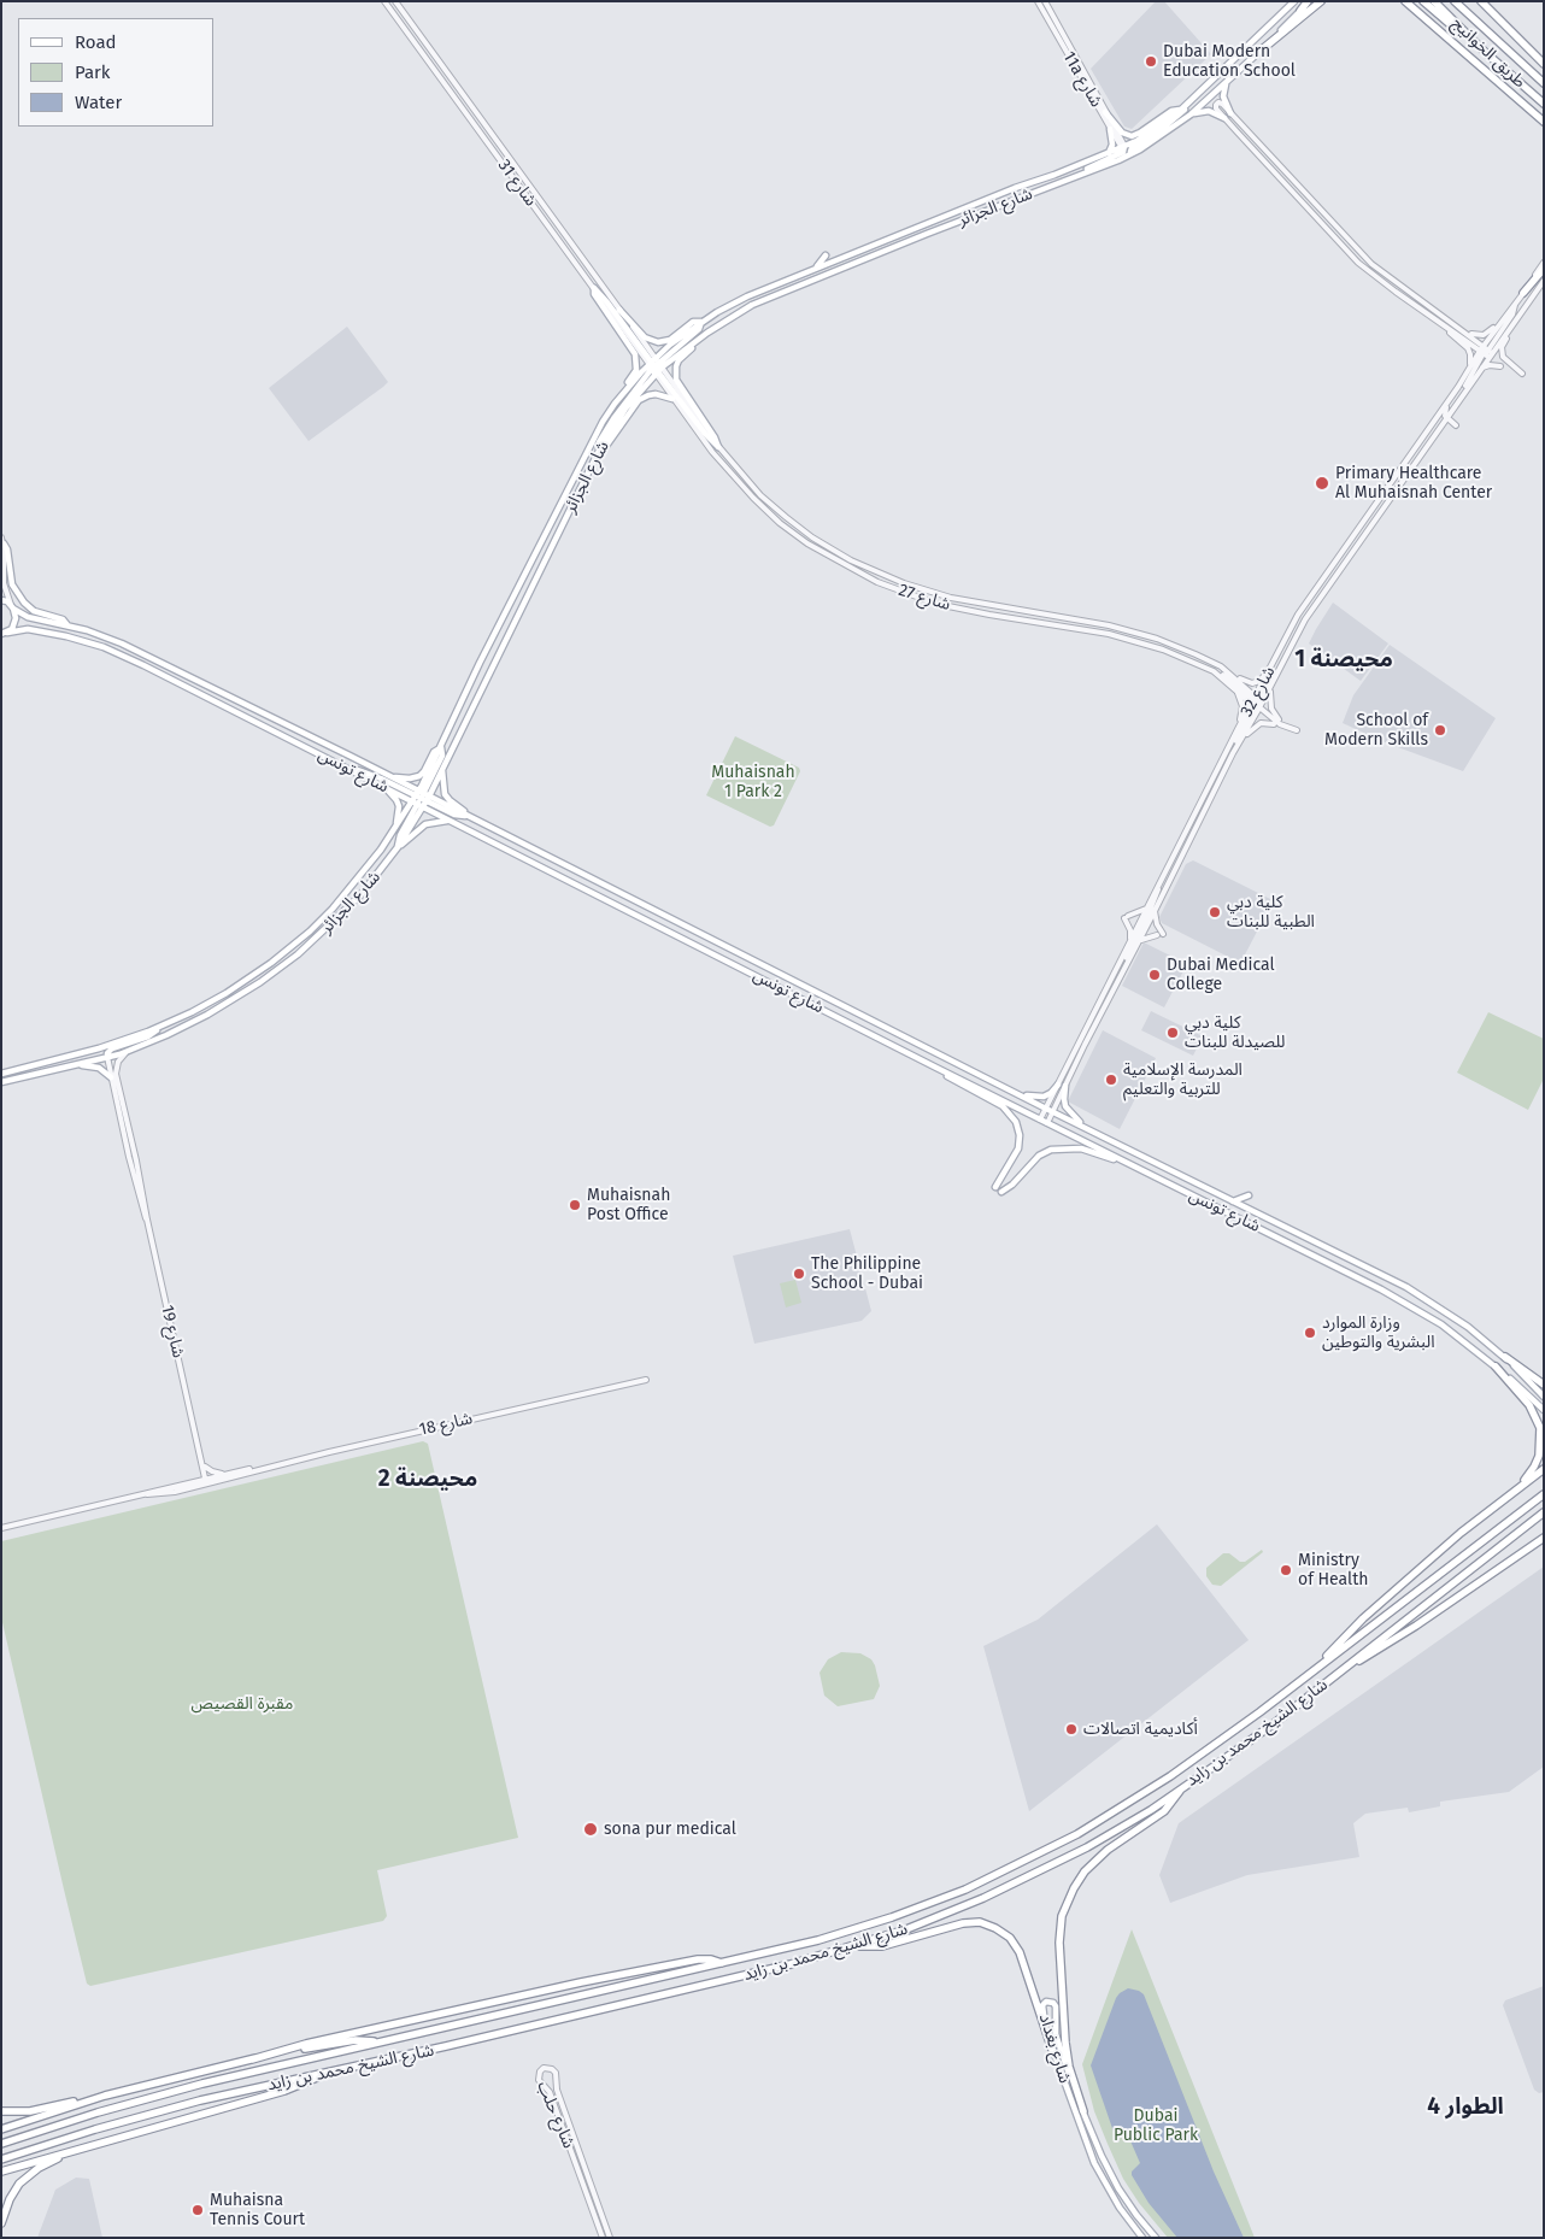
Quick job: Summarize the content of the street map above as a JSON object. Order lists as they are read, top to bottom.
{
  "streets": {
    "highway": ["طريق الخوانيج", "شارع الشيخ محمد بن زايد"],
    "main road": ["شارع الجزائر", "شارع تونس", "شارع بغداد"],
    "street": [
      "11a شارع",
      "شارع 31",
      "شارع 27",
      "شارع 32",
      "شارع 19",
      "شارع 18",
      "شارع حلب"
    ]
  },
  "crossings": [
    ["11a شارع", "شارع الجزائر"],
    ["شارع 31", "شارع الجزائر"],
    ["شارع 31", "شارع 27"],
    ["شارع الجزائر", "شارع 27"],
    ["شارع الجزائر", "شارع تونس"],
    ["شارع الجزائر", "شارع 19"],
    ["شارع 27", "شارع 32"],
    ["شارع 32", "شارع تونس"],
    ["شارع 19", "شارع 18"]
  ],
  "districts": ["محيصنة 1", "محيصنة 2", "الطوار 4"],
  "parks": ["Muhaisnah 1 Park 2", "مقبرة القصيص", "Dubai Public Park"],
  "places": [
    "Dubai Modern Education School",
    "Primary Healthcare Al Muhaisnah Center",
    "School of Modern Skills",
    "كلية دبي الطبية للبنات",
    "Dubai Medical College",
    "كلية دبي للصيدلة للبنات",
    "المدرسة الإسلامية للتربية والتعليم",
    "Muhaisnah Post Office",
    "The Philippine School - Dubai",
    "وزارة الموارد البشرية والتوطين",
    "Ministry of Health",
    "أكاديمية اتصالات",
    "sona pur medical",
    "Muhaisna Tennis Court"
  ],
  "legend": ["Road", "Park", "Water"]
}
